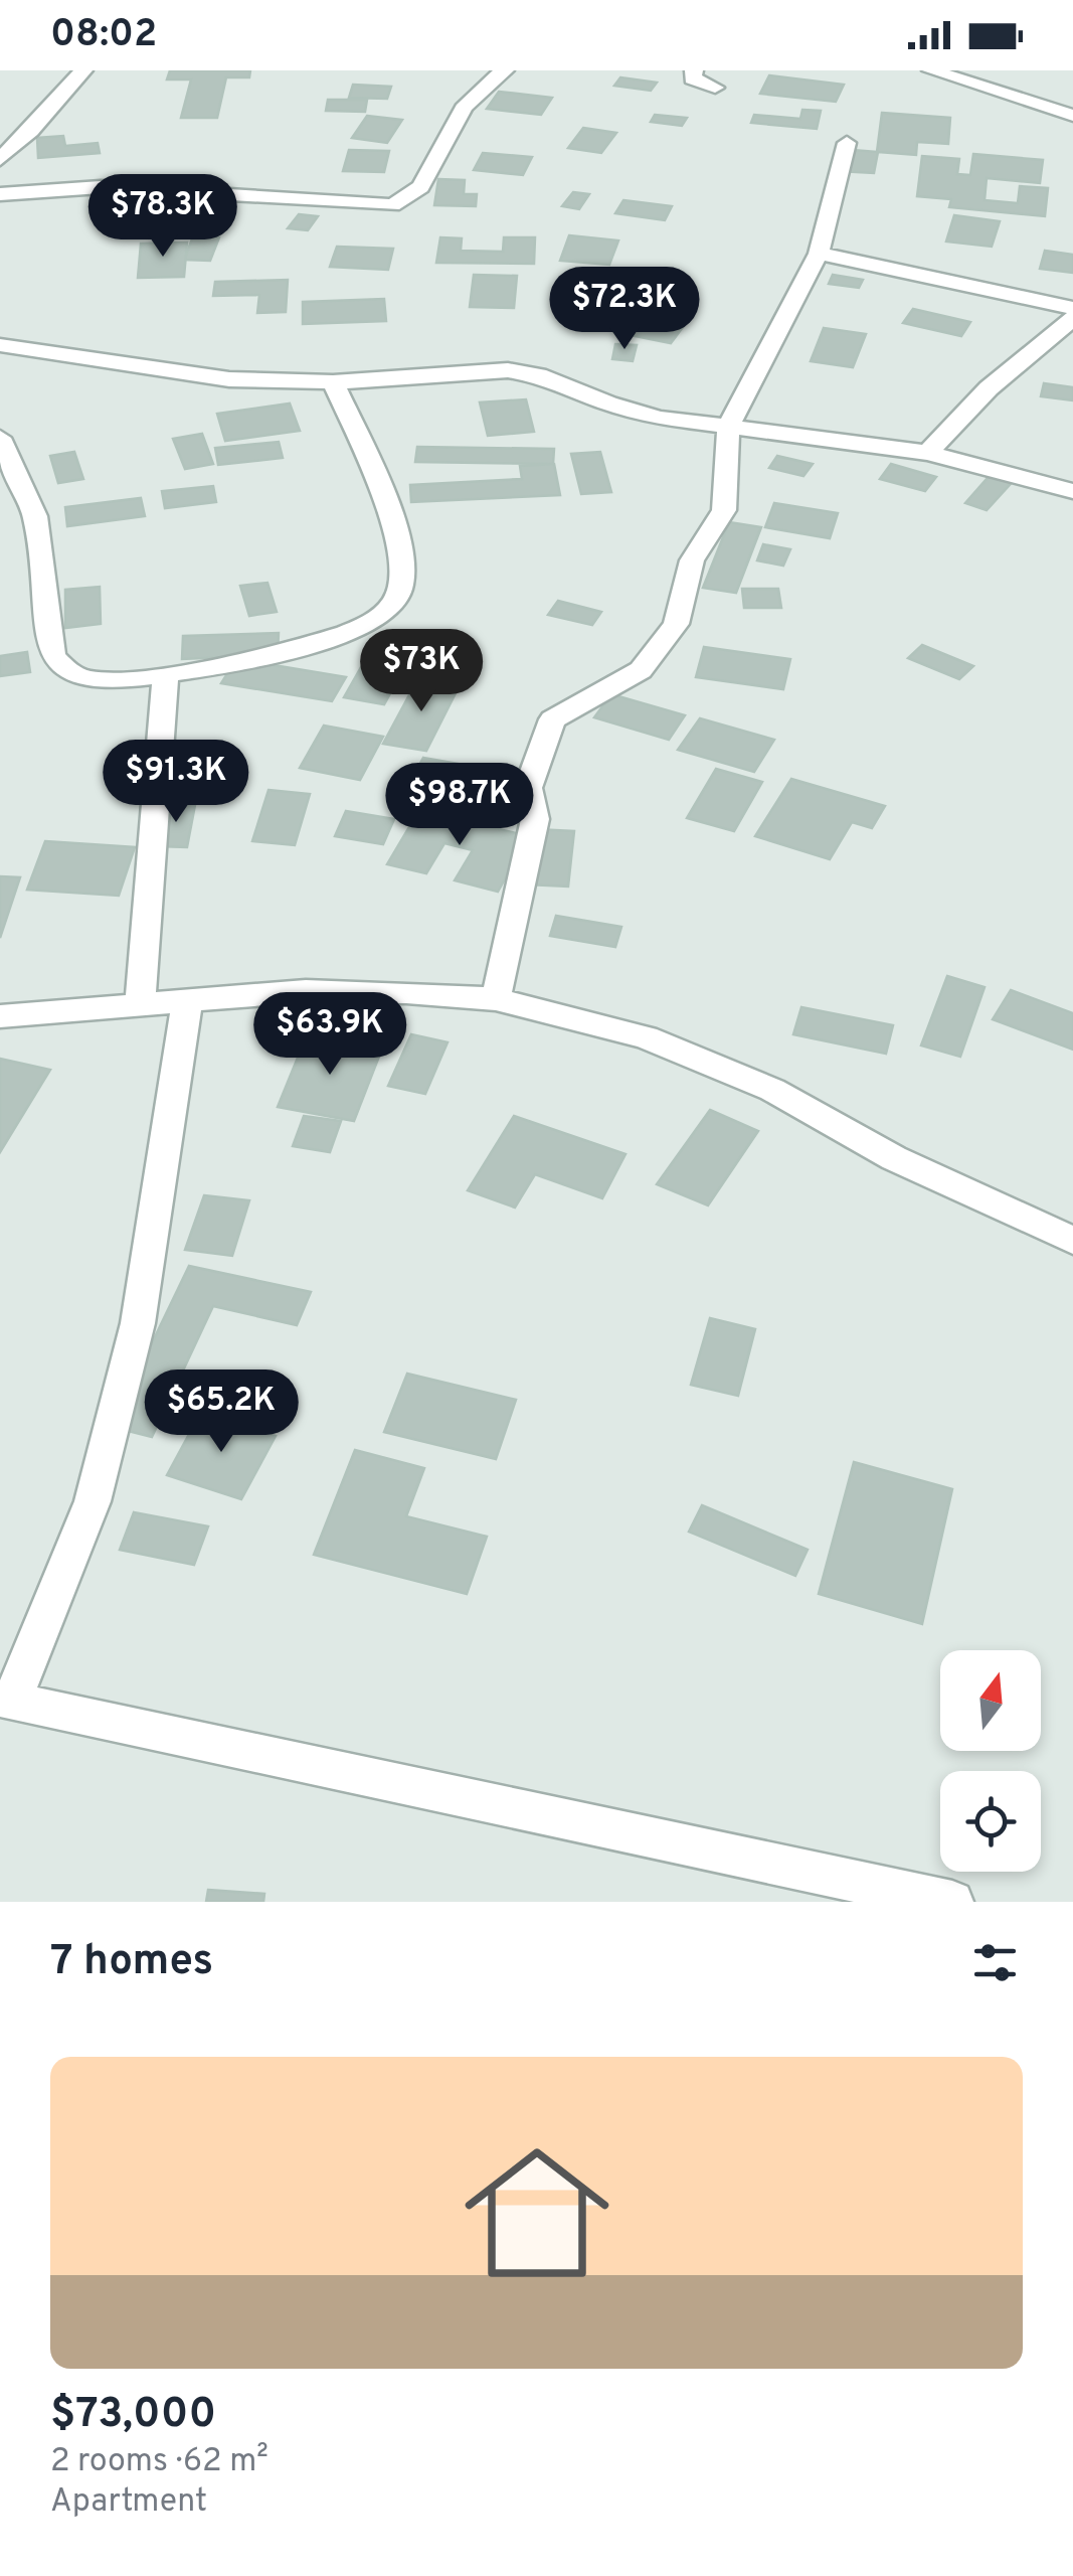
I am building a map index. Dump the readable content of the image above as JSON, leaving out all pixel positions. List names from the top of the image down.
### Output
{
  "north": "top",
  "page": {
    "status": "08:02",
    "price": [
      "$78.3K",
      "$72.3K",
      "$73K",
      "$91.3K",
      "$98.7K",
      "$63.9K",
      "$65.2K"
    ],
    "heading": "7 homes",
    "list": [
      {
        "name": "$73,000",
        "note": "2 rooms · 62 m² · Apartment"
      }
    ]
  }
}
